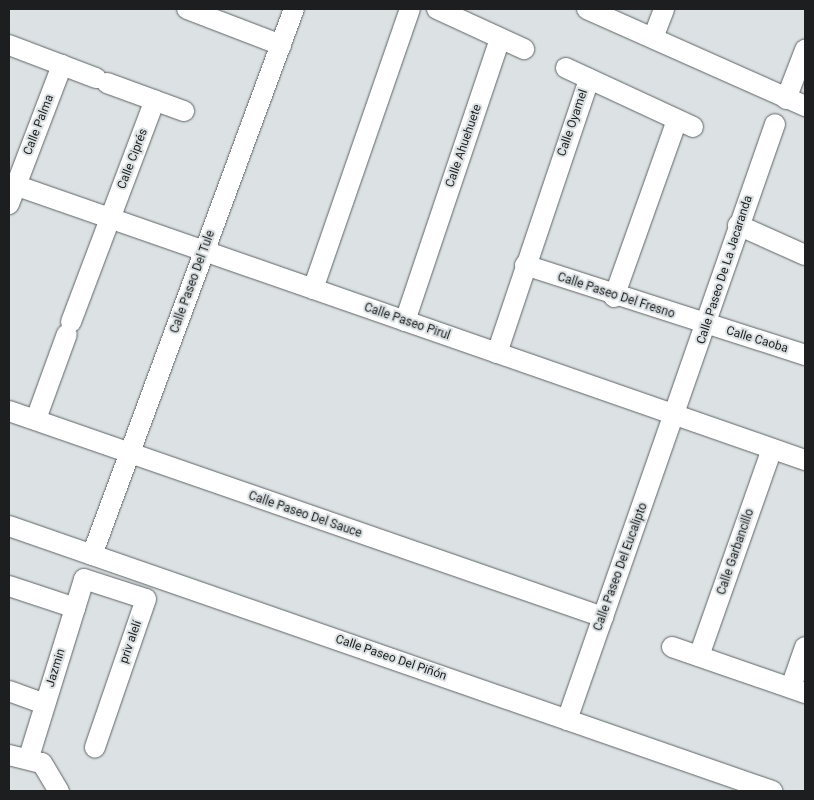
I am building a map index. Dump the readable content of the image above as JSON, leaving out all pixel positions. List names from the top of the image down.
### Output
{
  "streets": {
    "street": [
      "Calle Oyamel",
      "Calle Palma",
      "Calle Ahuehuete",
      "Calle Ciprés",
      "Calle Paseo De La Jacaranda",
      "Calle Paseo Del Tule",
      "Calle Paseo Del Fresno",
      "Calle Paseo Pirul",
      "Calle Caoba",
      "Calle Paseo Del Sauce",
      "Calle Garbancillo",
      "Calle Paseo Del Eucalipto",
      "priv alelí",
      "Calle Paseo Del Piñón",
      "Jazmin"
    ]
  },
  "crossings": [
    ["Calle Oyamel", "Calle Paseo Del Fresno"],
    ["Calle Oyamel", "Calle Paseo Pirul"],
    ["Calle Palma", "Calle Paseo Pirul"],
    ["Calle Ahuehuete", "Calle Paseo Pirul"],
    ["Calle Ciprés", "Calle Paseo Pirul"],
    ["Calle Ciprés", "Calle Paseo Del Sauce"],
    ["Calle Paseo De La Jacaranda", "Calle Paseo Del Fresno"],
    ["Calle Paseo De La Jacaranda", "Calle Paseo Pirul"],
    ["Calle Paseo De La Jacaranda", "Calle Caoba"],
    ["Calle Paseo De La Jacaranda", "Calle Paseo Del Eucalipto"],
    ["Calle Paseo Del Tule", "Calle Paseo Pirul"],
    ["Calle Paseo Del Tule", "Calle Paseo Del Sauce"],
    ["Calle Paseo Del Tule", "Calle Paseo Del Piñón"],
    ["Calle Paseo Del Fresno", "Calle Caoba"],
    ["Calle Paseo Pirul", "Calle Garbancillo"],
    ["Calle Paseo Pirul", "Calle Paseo Del Eucalipto"],
    ["Calle Paseo Del Sauce", "Calle Paseo Del Eucalipto"],
    ["Calle Paseo Del Eucalipto", "Calle Paseo Del Piñón"],
    ["priv alelí", "Jazmin"]
  ]
}
